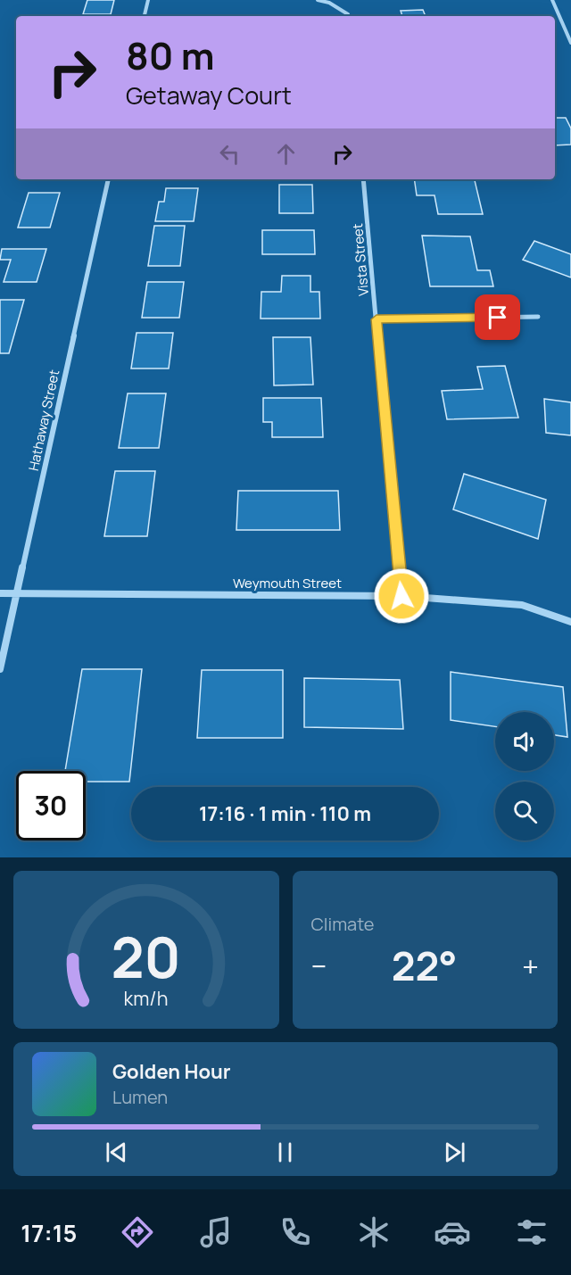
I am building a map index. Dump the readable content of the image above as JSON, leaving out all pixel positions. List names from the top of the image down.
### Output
{
  "streets": {
    "street": ["Vista Street", "Hathaway Street", "Weymouth Street"]
  },
  "crossings": [
    ["Vista Street", "Weymouth Street"],
    ["Hathaway Street", "Weymouth Street"]
  ],
  "page": {
    "turn": ["80 m", "Getaway Court"],
    "limit": "30",
    "trip": "17:16 · 1 min · 110 m",
    "tile": "Climate",
    "heat": ["−", "22°", "+"],
    "song": ["Golden Hour", "Lumen"],
    "tabs": "17:15",
    "gauge": ["20", "km/h"]
  }
}
